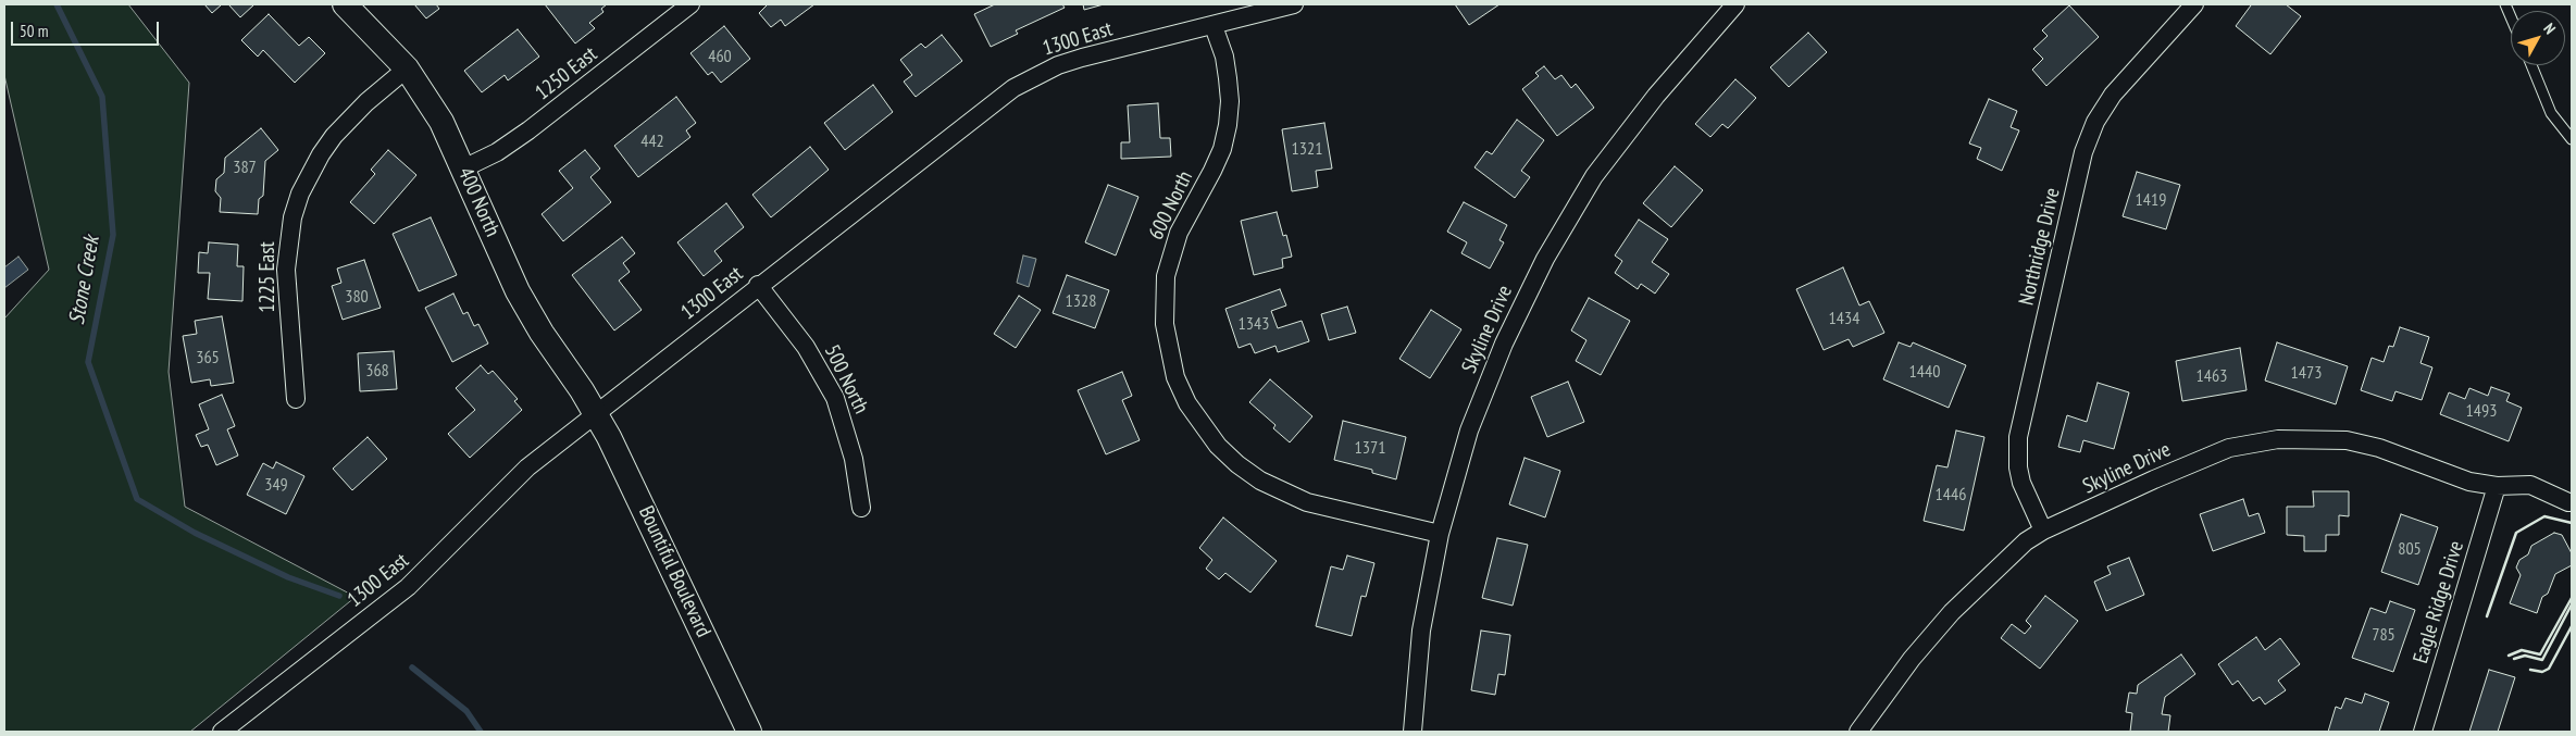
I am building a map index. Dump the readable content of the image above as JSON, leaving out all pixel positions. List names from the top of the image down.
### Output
{
  "streets": {
    "main road": ["400 North", "Bountiful Boulevard"],
    "street": [
      "1300 East",
      "1250 East",
      "600 North",
      "Northridge Drive",
      "1225 East",
      "Skyline Drive",
      "500 North",
      "Eagle Ridge Drive"
    ]
  },
  "crossings": [
    ["1300 East", "400 North"],
    ["1300 East", "600 North"],
    ["1300 East", "500 North"],
    ["1300 East", "Bountiful Boulevard"],
    ["1250 East", "400 North"],
    ["400 North", "1225 East"],
    ["400 North", "Bountiful Boulevard"],
    ["600 North", "Skyline Drive"],
    ["Northridge Drive", "Skyline Drive"],
    ["Skyline Drive", "Eagle Ridge Drive"]
  ],
  "water": ["Stone Creek"],
  "house_numbers": [
    "460",
    "442",
    "1321",
    "387",
    "1419",
    "380",
    "1328",
    "1434",
    "1343",
    "365",
    "368",
    "1440",
    "1473",
    "1463",
    "1493",
    "1371",
    "349",
    "1446",
    "805",
    "785"
  ],
  "scale_bar": "50 m",
  "north": "top right"
}
